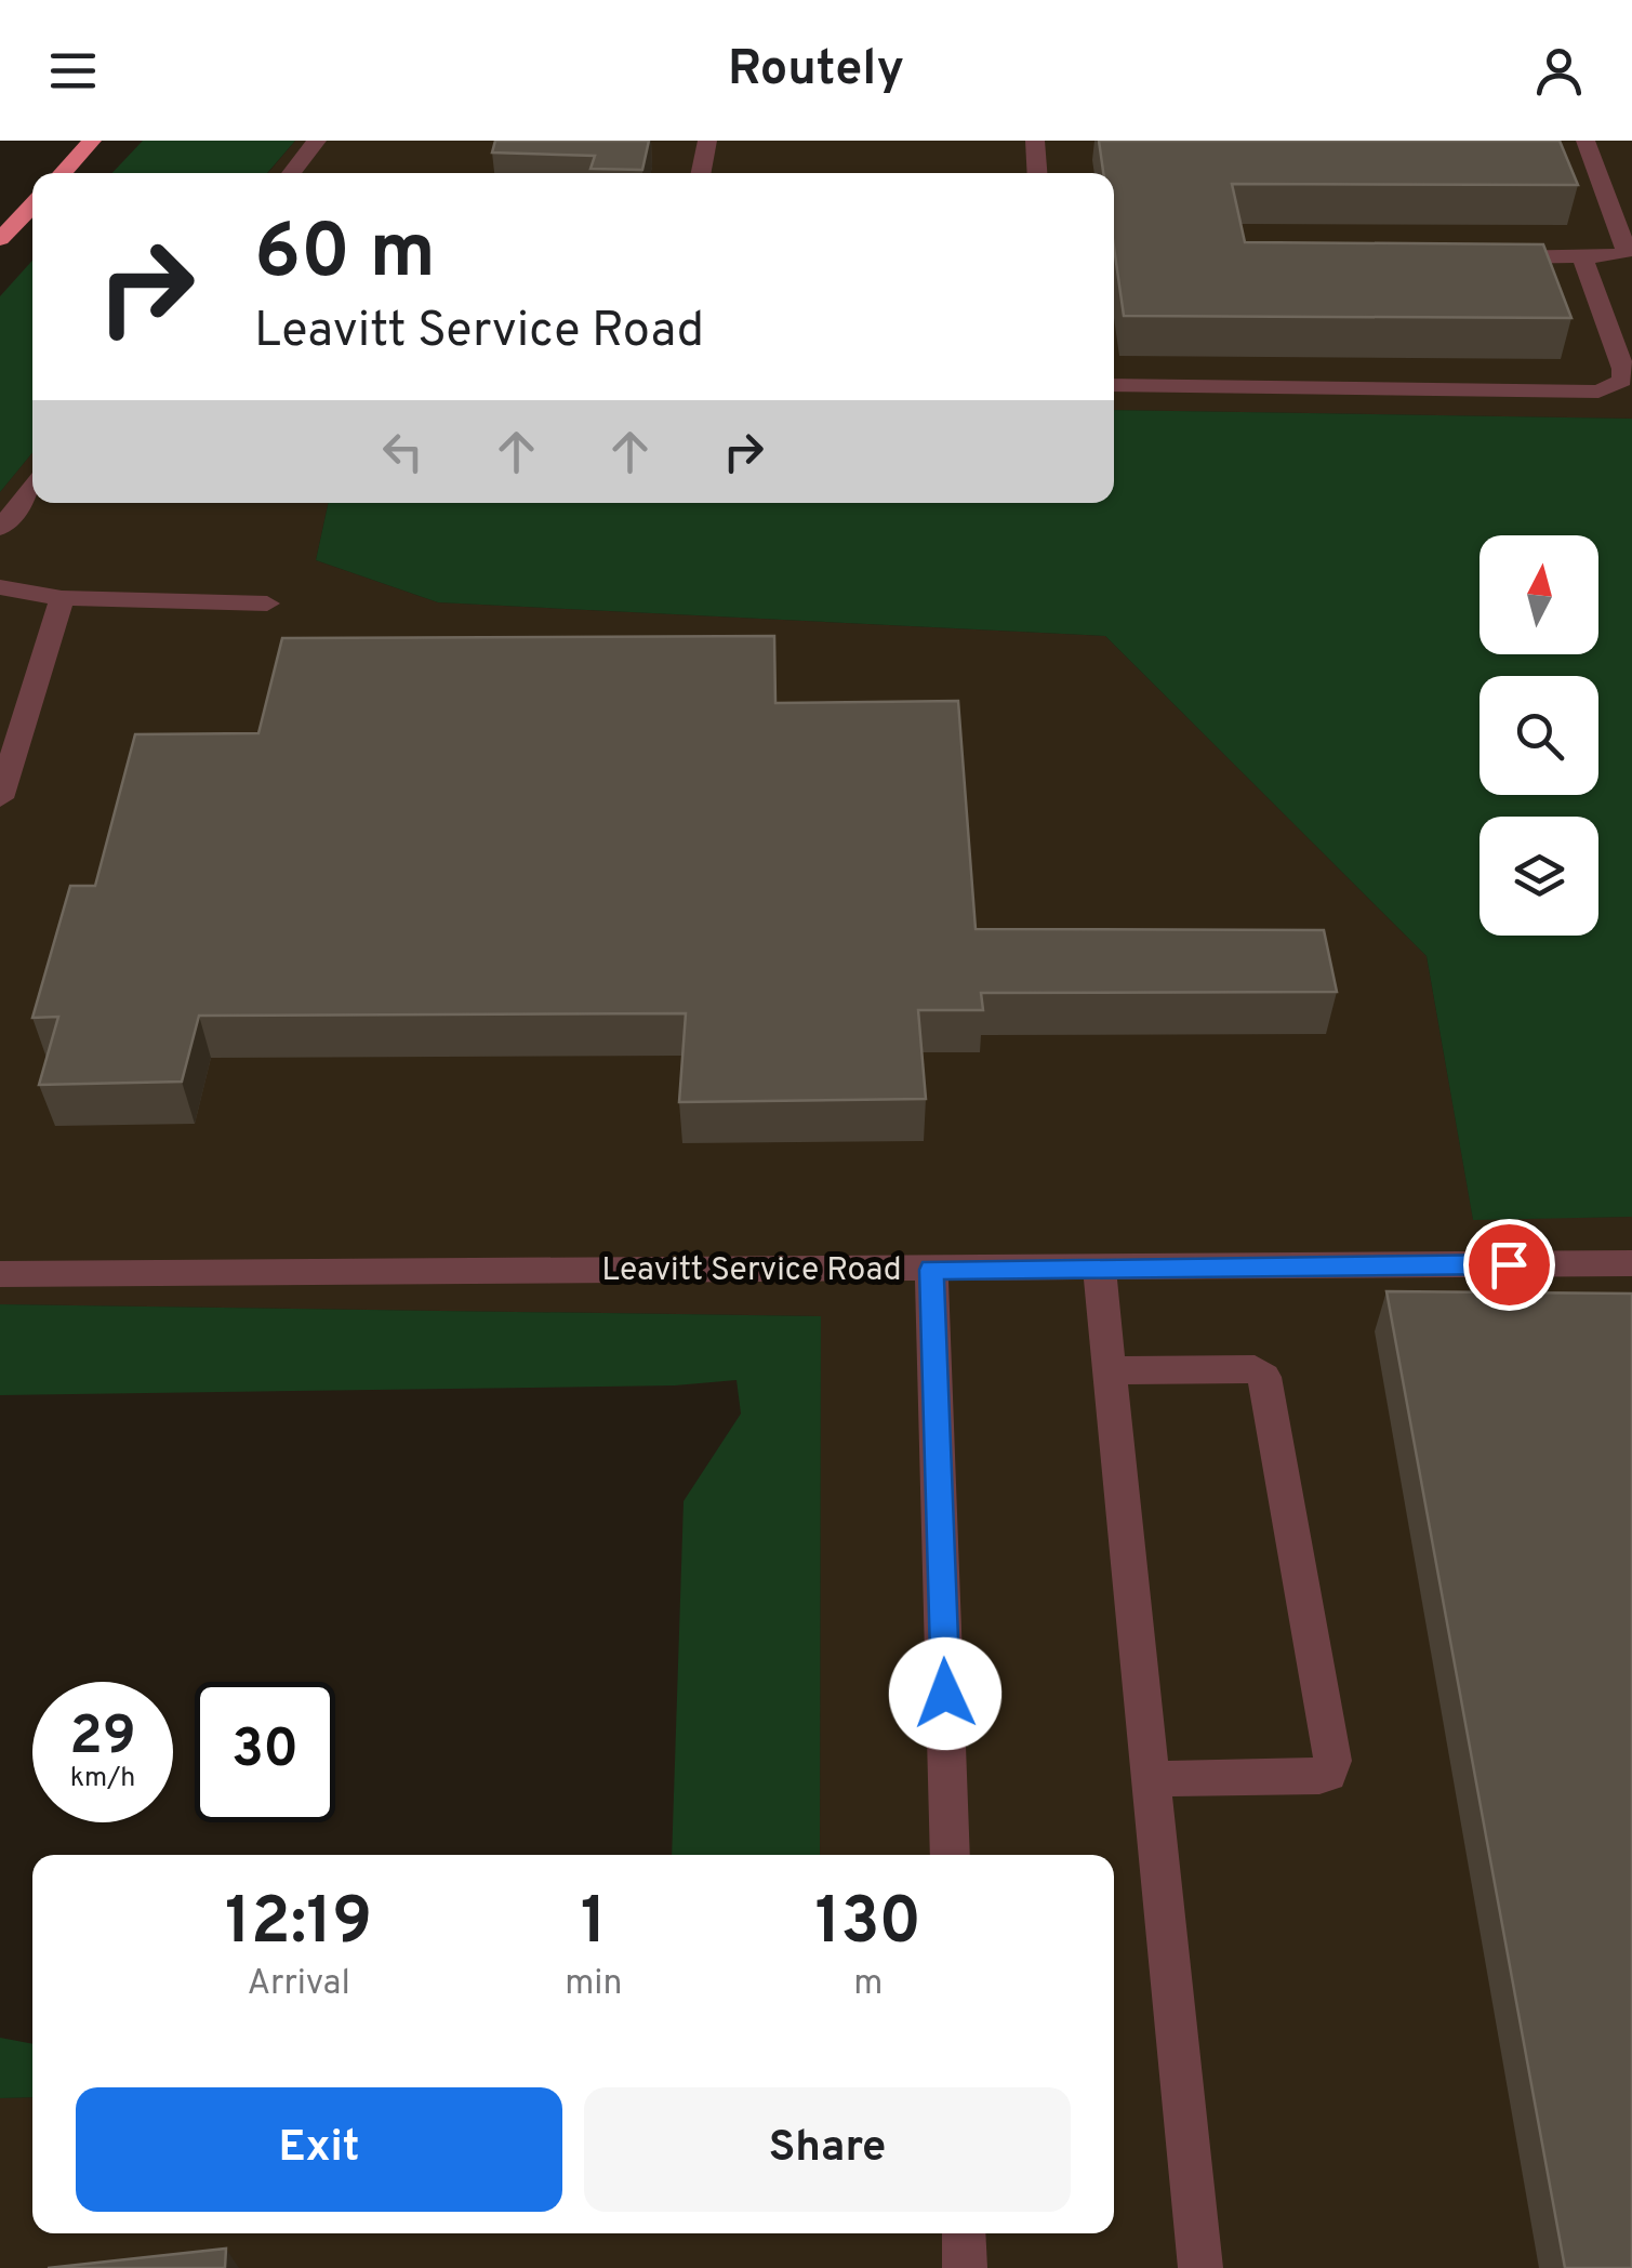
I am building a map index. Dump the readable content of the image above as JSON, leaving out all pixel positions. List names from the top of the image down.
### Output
{
  "streets": {
    "street": ["Leavitt Service Road"]
  },
  "north": "top",
  "page": {
    "header": "Routely",
    "turn": ["60 m", "Leavitt Service Road"],
    "speed": "29 km/h",
    "limit": "30",
    "eta": [
      "12:19",
      "Arrival",
      "1",
      "min",
      "130",
      "m"
    ],
    "buttons": ["Exit", "Share"]
  }
}
